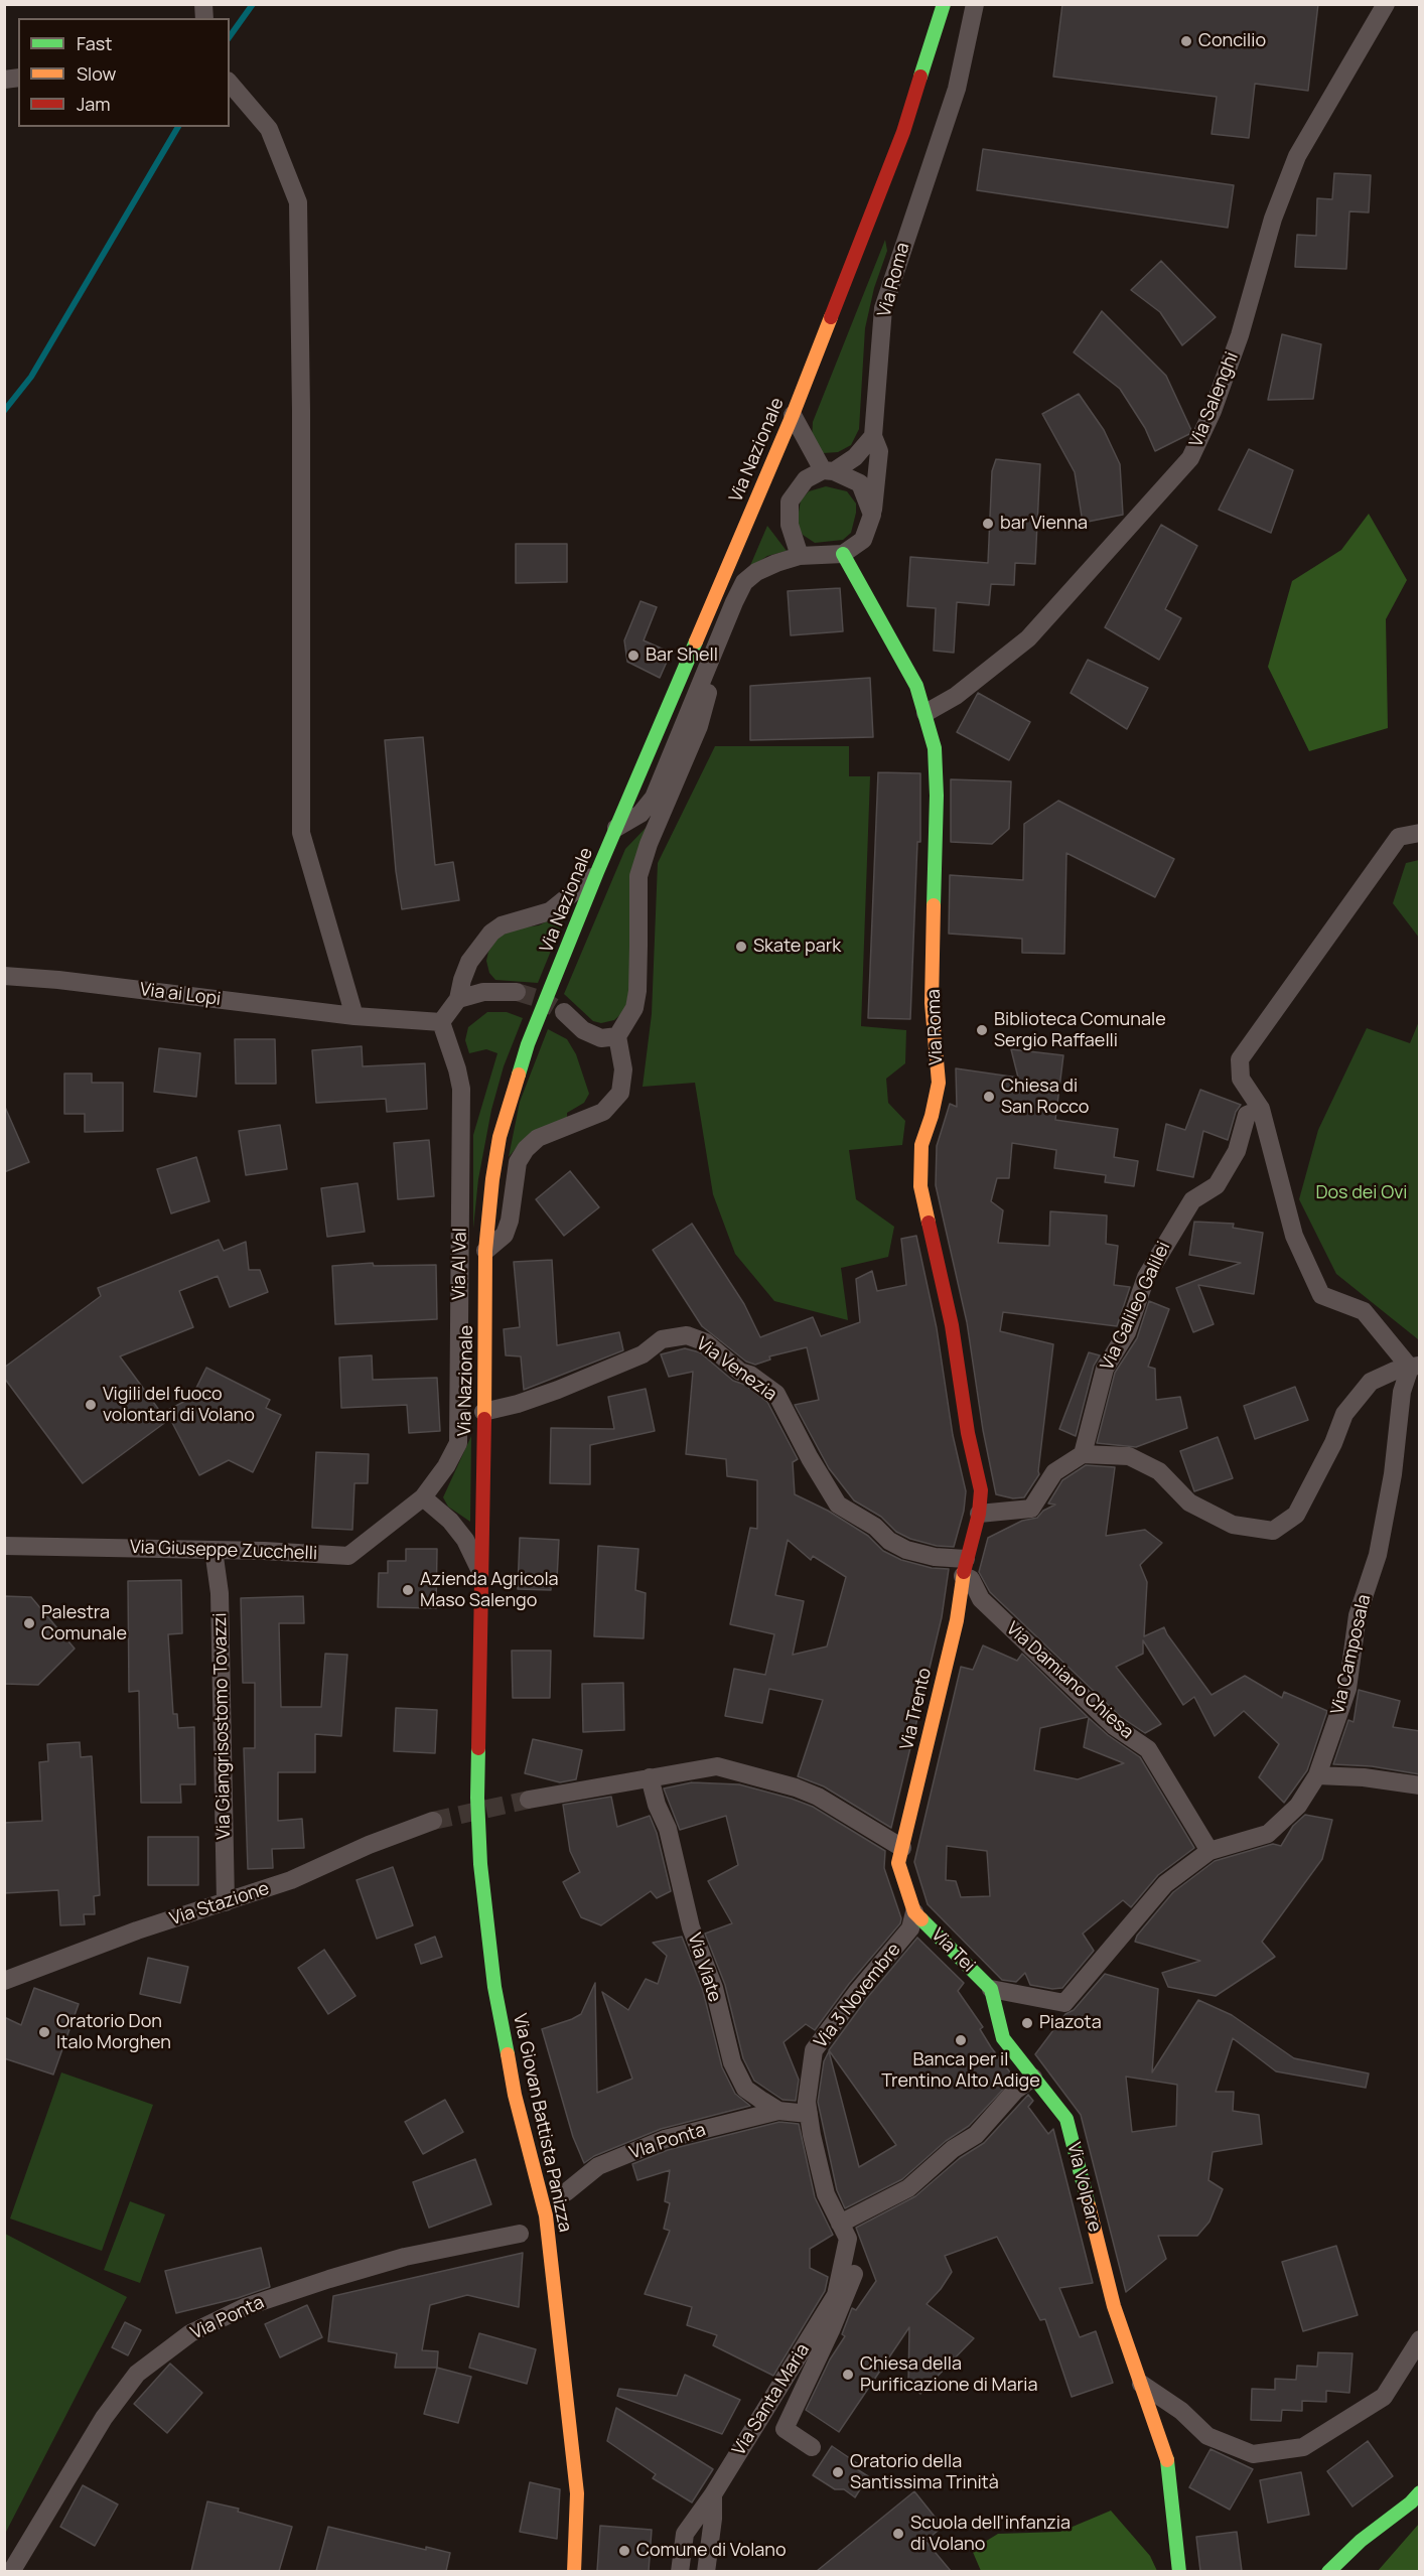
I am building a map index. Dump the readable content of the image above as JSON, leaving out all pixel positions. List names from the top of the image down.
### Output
{
  "streets": {
    "main road": [
      "Via Roma",
      "Via Nazionale",
      "Via Trento",
      "Via Tei",
      "Via Giovan Battista Panizza",
      "Via Volpare"
    ],
    "street": [
      "Via Salenghi",
      "Via ai Lopi",
      "Via Al Val",
      "Via Galileo Galilei",
      "Via Venezia",
      "Via Giuseppe Zucchelli",
      "Via Camposala",
      "Via Damiano Chiesa",
      "Via Giangrisostomo Tovazzi",
      "Via Stazione",
      "Via Viate",
      "Via 3 Novembre",
      "VIa Ponta",
      "Via Ponta",
      "Via Santa Maria"
    ]
  },
  "crossings": [
    ["Via Roma", "Via Salenghi"],
    ["Via Roma", "Via Trento"],
    ["Via Nazionale", "Via Venezia"],
    ["Via Nazionale", "Via Giovan Battista Panizza"],
    ["Via ai Lopi", "Via Al Val"],
    ["Via Al Val", "Via Giuseppe Zucchelli"],
    ["Via Venezia", "Via Damiano Chiesa"],
    ["Via Venezia", "Via Trento"],
    ["Via Giuseppe Zucchelli", "Via Giangrisostomo Tovazzi"],
    ["Via Camposala", "Via Damiano Chiesa"],
    ["Via Camposala", "Via Tei"],
    ["Via Damiano Chiesa", "Via Trento"],
    ["Via Trento", "Via Tei"],
    ["Via Trento", "Via 3 Novembre"],
    ["Via Giangrisostomo Tovazzi", "Via Stazione"],
    ["Via Tei", "Via 3 Novembre"],
    ["Via Viate", "Via 3 Novembre"],
    ["Via Viate", "VIa Ponta"],
    ["Via 3 Novembre", "Via Santa Maria"]
  ],
  "parks": ["Dos dei Ovi"],
  "places": [
    "Concilio",
    "bar Vienna",
    "Bar Shell",
    "Skate park",
    "Biblioteca Comunale Sergio Raffaelli",
    "Chiesa di San Rocco",
    "Vigili del fuoco volontari di Volano",
    "Azienda Agricola Maso Salengo",
    "Palestra Comunale",
    "Piazota",
    "Oratorio Don Italo Morghen",
    "Banca per il Trentino Alto Adige",
    "Chiesa della Purificazione di Maria",
    "Oratorio della Santissima Trinità",
    "Scuola dell'infanzia di Volano",
    "Comune di Volano"
  ],
  "legend": ["Fast", "Slow", "Jam"]
}
